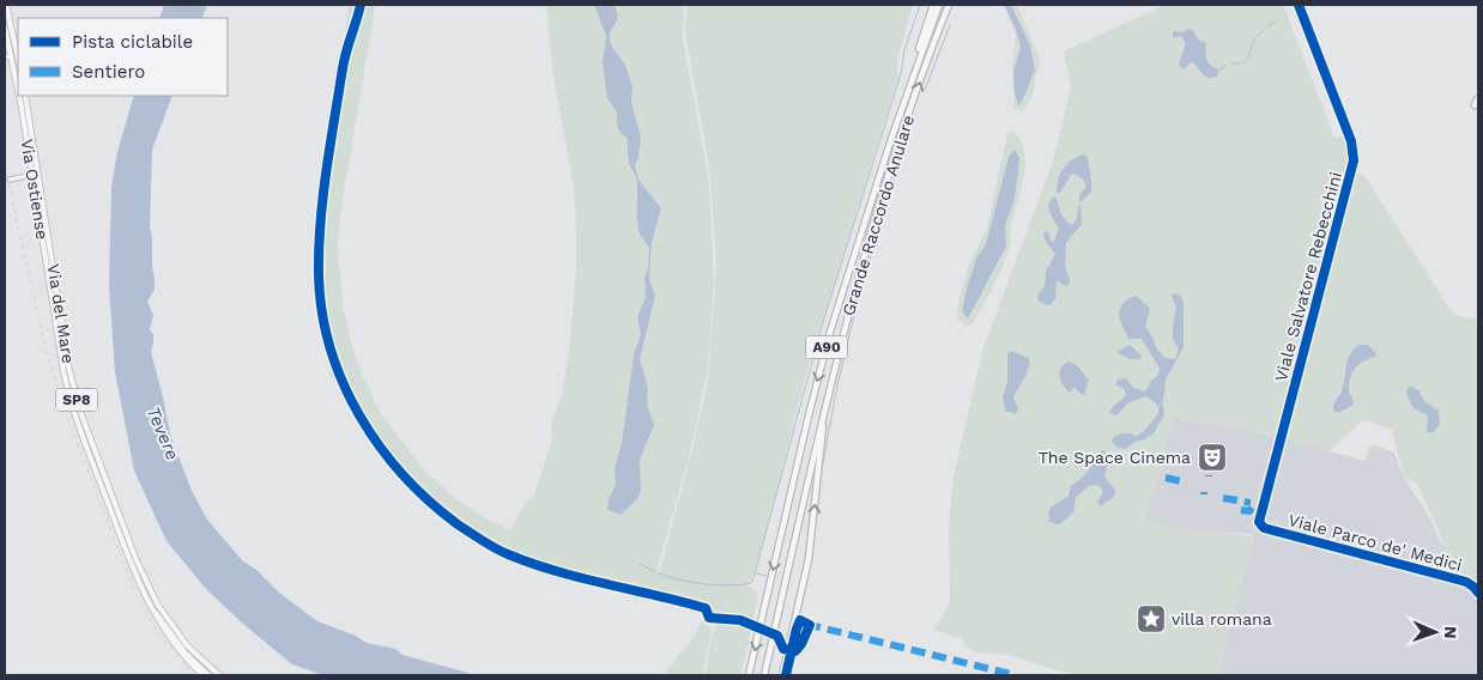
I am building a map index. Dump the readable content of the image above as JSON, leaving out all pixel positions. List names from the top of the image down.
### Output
{
  "streets": {
    "highway": ["Grande Raccordo Anulare", "A90"],
    "main road": ["Via Ostiense", "Via del Mare", "SP8"],
    "street": ["Viale Salvatore Rebecchini", "Viale Parco de' Medici"]
  },
  "crossings": [
    ["Viale Salvatore Rebecchini", "Viale Parco de' Medici"]
  ],
  "water": ["Tevere"],
  "places": {
    "theatre": ["The Space Cinema"],
    "place": ["villa romana"]
  },
  "legend": ["Pista ciclabile", "Sentiero"],
  "north": "right"
}
